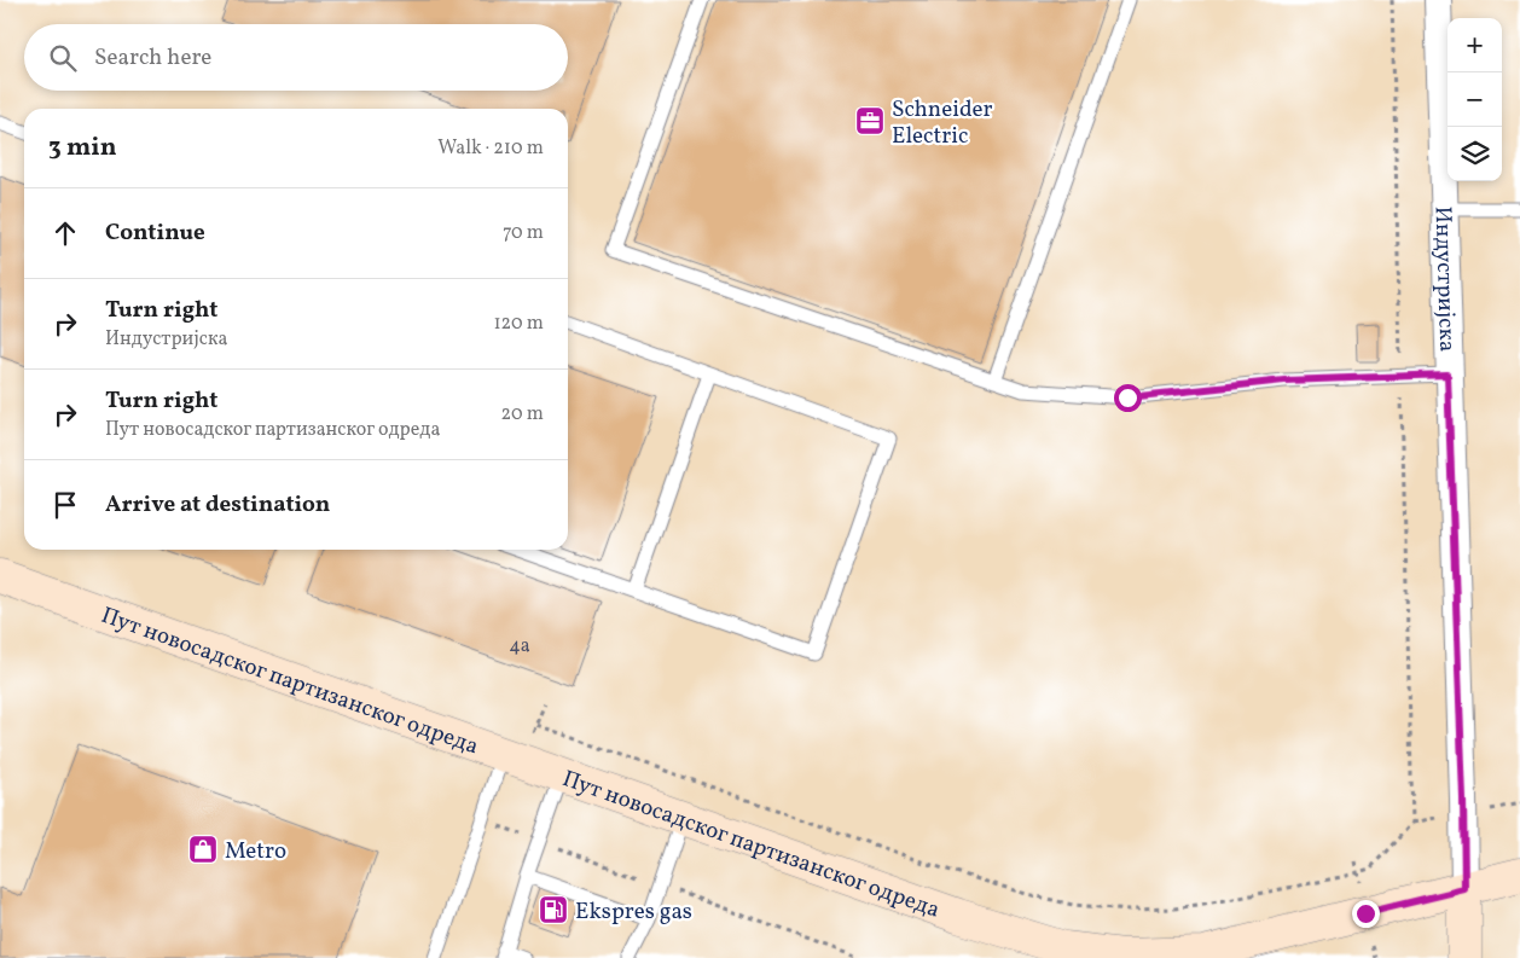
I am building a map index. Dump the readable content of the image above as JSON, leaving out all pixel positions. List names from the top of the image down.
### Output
{
  "streets": {
    "street": ["Индустријска", "Пут новосадског партизанског одреда"]
  },
  "crossings": [
    ["Индустријска", "Пут новосадског партизанског одреда"]
  ],
  "places": {
    "office": ["Schneider Electric"],
    "shop": ["Metro"],
    "fuel station": ["Ekspres gas"]
  },
  "house_numbers": ["4a"],
  "page": {
    "map_buttons": ["+", "−"],
    "search": "Search here",
    "heading": ["3 min", "Walk · 210 m"],
    "list": [
      ["Continue", "70 m"],
      ["Turn right", "Индустријска", "120 m"],
      ["Turn right", "Пут новосадског партизанског одреда", "20 m"],
      "Arrive at destination"
    ]
  }
}
